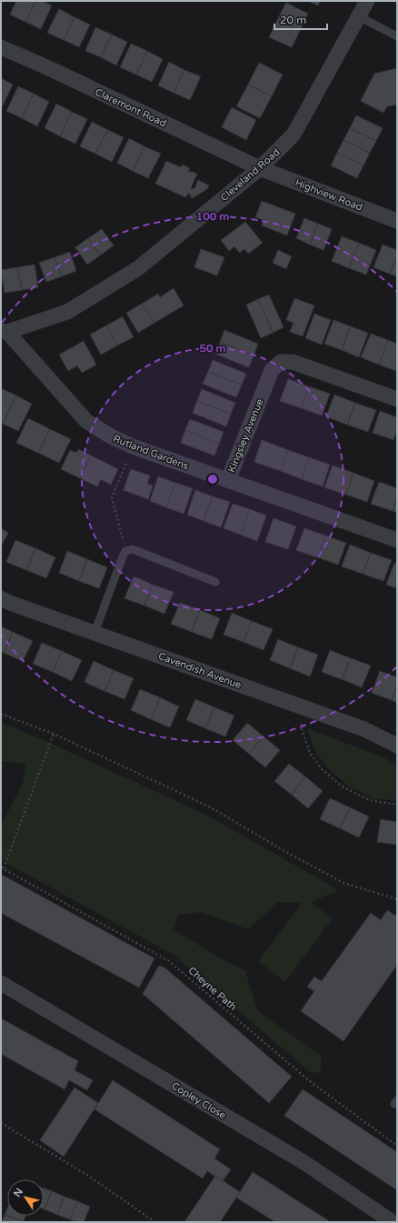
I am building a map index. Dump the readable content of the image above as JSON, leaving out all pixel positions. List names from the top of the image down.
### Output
{
  "streets": {
    "street": [
      "Claremont Road",
      "Cleveland Road",
      "Highview Road",
      "Kingsley Avenue",
      "Rutland Gardens",
      "Cavendish Avenue",
      "Copley Close"
    ],
    "path": ["Cheyne Path"]
  },
  "crossings": [
    ["Claremont Road", "Cleveland Road"],
    ["Claremont Road", "Highview Road"],
    ["Cleveland Road", "Highview Road"],
    ["Cleveland Road", "Rutland Gardens"],
    ["Kingsley Avenue", "Rutland Gardens"]
  ],
  "scale_bar": "20 m",
  "north": "top left",
  "rings": ["100 m", "50 m"]
}
